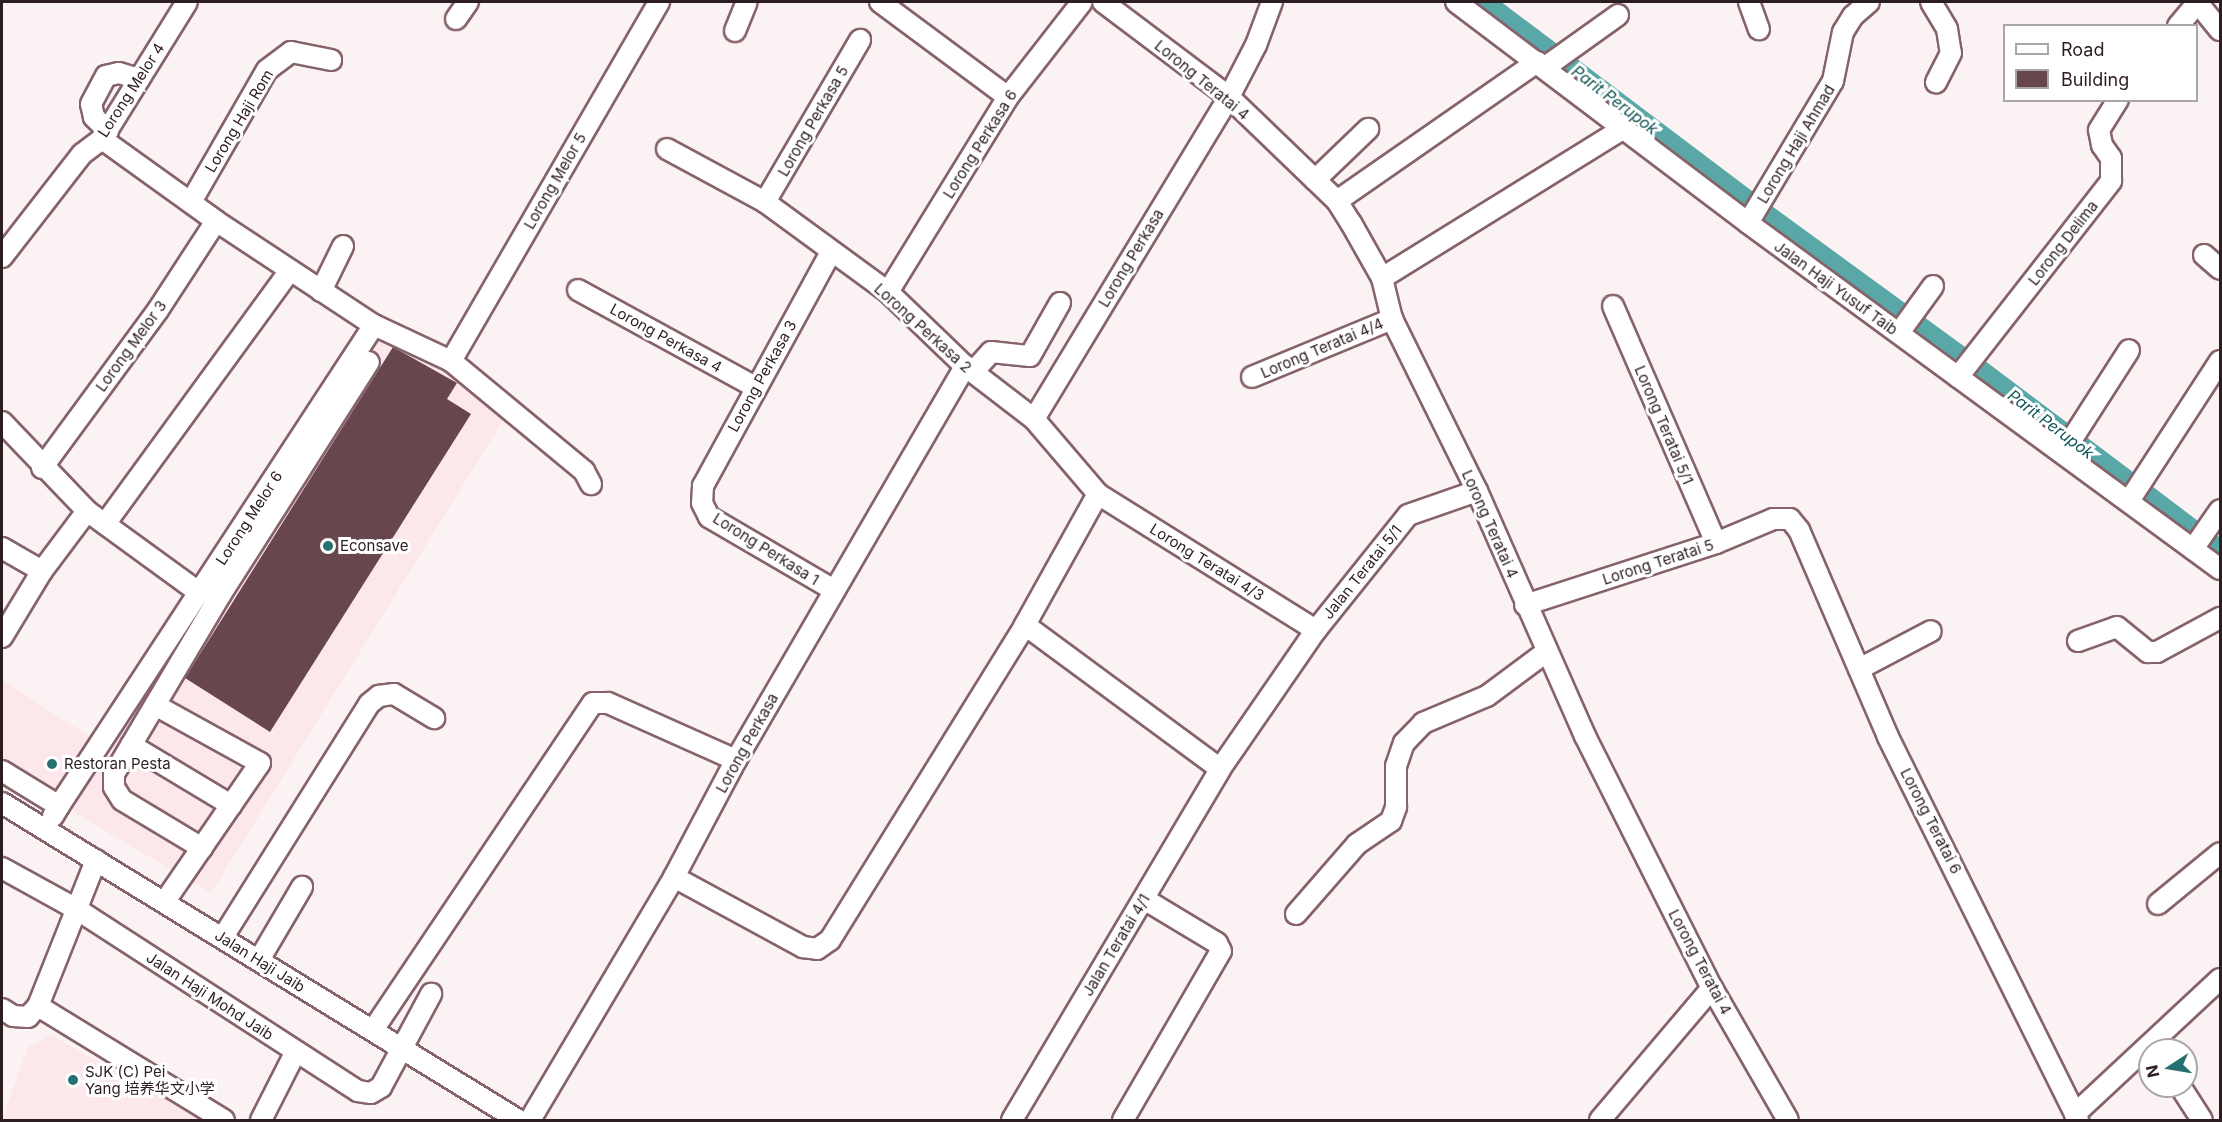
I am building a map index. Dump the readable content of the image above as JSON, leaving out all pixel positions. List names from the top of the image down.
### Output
{
  "streets": {
    "street": [
      "Lorong Teratai 4",
      "Lorong Melor 4",
      "Lorong Haji Rom",
      "Lorong Perkasa 5",
      "Lorong Perkasa 6",
      "Lorong Haji Ahmad",
      "Lorong Melor 5",
      "Lorong Delima",
      "Lorong Perkasa",
      "Jalan Haji Yusuf Taib",
      "Lorong Perkasa 2",
      "Lorong Perkasa 4",
      "Lorong Melor 3",
      "Lorong Teratai 4/4",
      "Lorong Perkasa 3",
      "Lorong Teratai 5/1",
      "Lorong Melor 6",
      "Lorong Perkasa 1",
      "Lorong Teratai 4/3",
      "Lorong Teratai 5",
      "Jalan Teratai 5/1",
      "Lorong Teratai 6",
      "Jalan Teratai 4/1",
      "Jalan Haji Jaib",
      "Jalan Haji Mohd Jaib"
    ]
  },
  "crossings": [
    ["Lorong Teratai 4", "Lorong Perkasa"],
    ["Lorong Teratai 4", "Lorong Teratai 4/4"],
    ["Lorong Teratai 4", "Lorong Teratai 5"],
    ["Lorong Teratai 4", "Jalan Teratai 5/1"],
    ["Lorong Perkasa 5", "Lorong Perkasa 2"],
    ["Lorong Perkasa 6", "Lorong Perkasa 2"],
    ["Lorong Haji Ahmad", "Jalan Haji Yusuf Taib"],
    ["Lorong Delima", "Jalan Haji Yusuf Taib"],
    ["Lorong Perkasa", "Lorong Perkasa 2"],
    ["Lorong Perkasa", "Lorong Perkasa 1"],
    ["Lorong Perkasa 2", "Lorong Perkasa 3"],
    ["Lorong Perkasa 2", "Lorong Teratai 4/3"],
    ["Lorong Perkasa 4", "Lorong Perkasa 3"],
    ["Lorong Perkasa 3", "Lorong Perkasa 1"],
    ["Lorong Teratai 5/1", "Lorong Teratai 5"],
    ["Lorong Teratai 4/3", "Jalan Teratai 5/1"],
    ["Lorong Teratai 5", "Lorong Teratai 6"],
    ["Jalan Teratai 5/1", "Jalan Teratai 4/1"],
    ["Jalan Haji Jaib", "Jalan Haji Mohd Jaib"]
  ],
  "water": ["Parit Perupok"],
  "places": ["Econsave", "Restoran Pesta", "SJK (C) Pei Yang 培养华文小学"],
  "legend": ["Road", "Building"],
  "north": "left"
}
